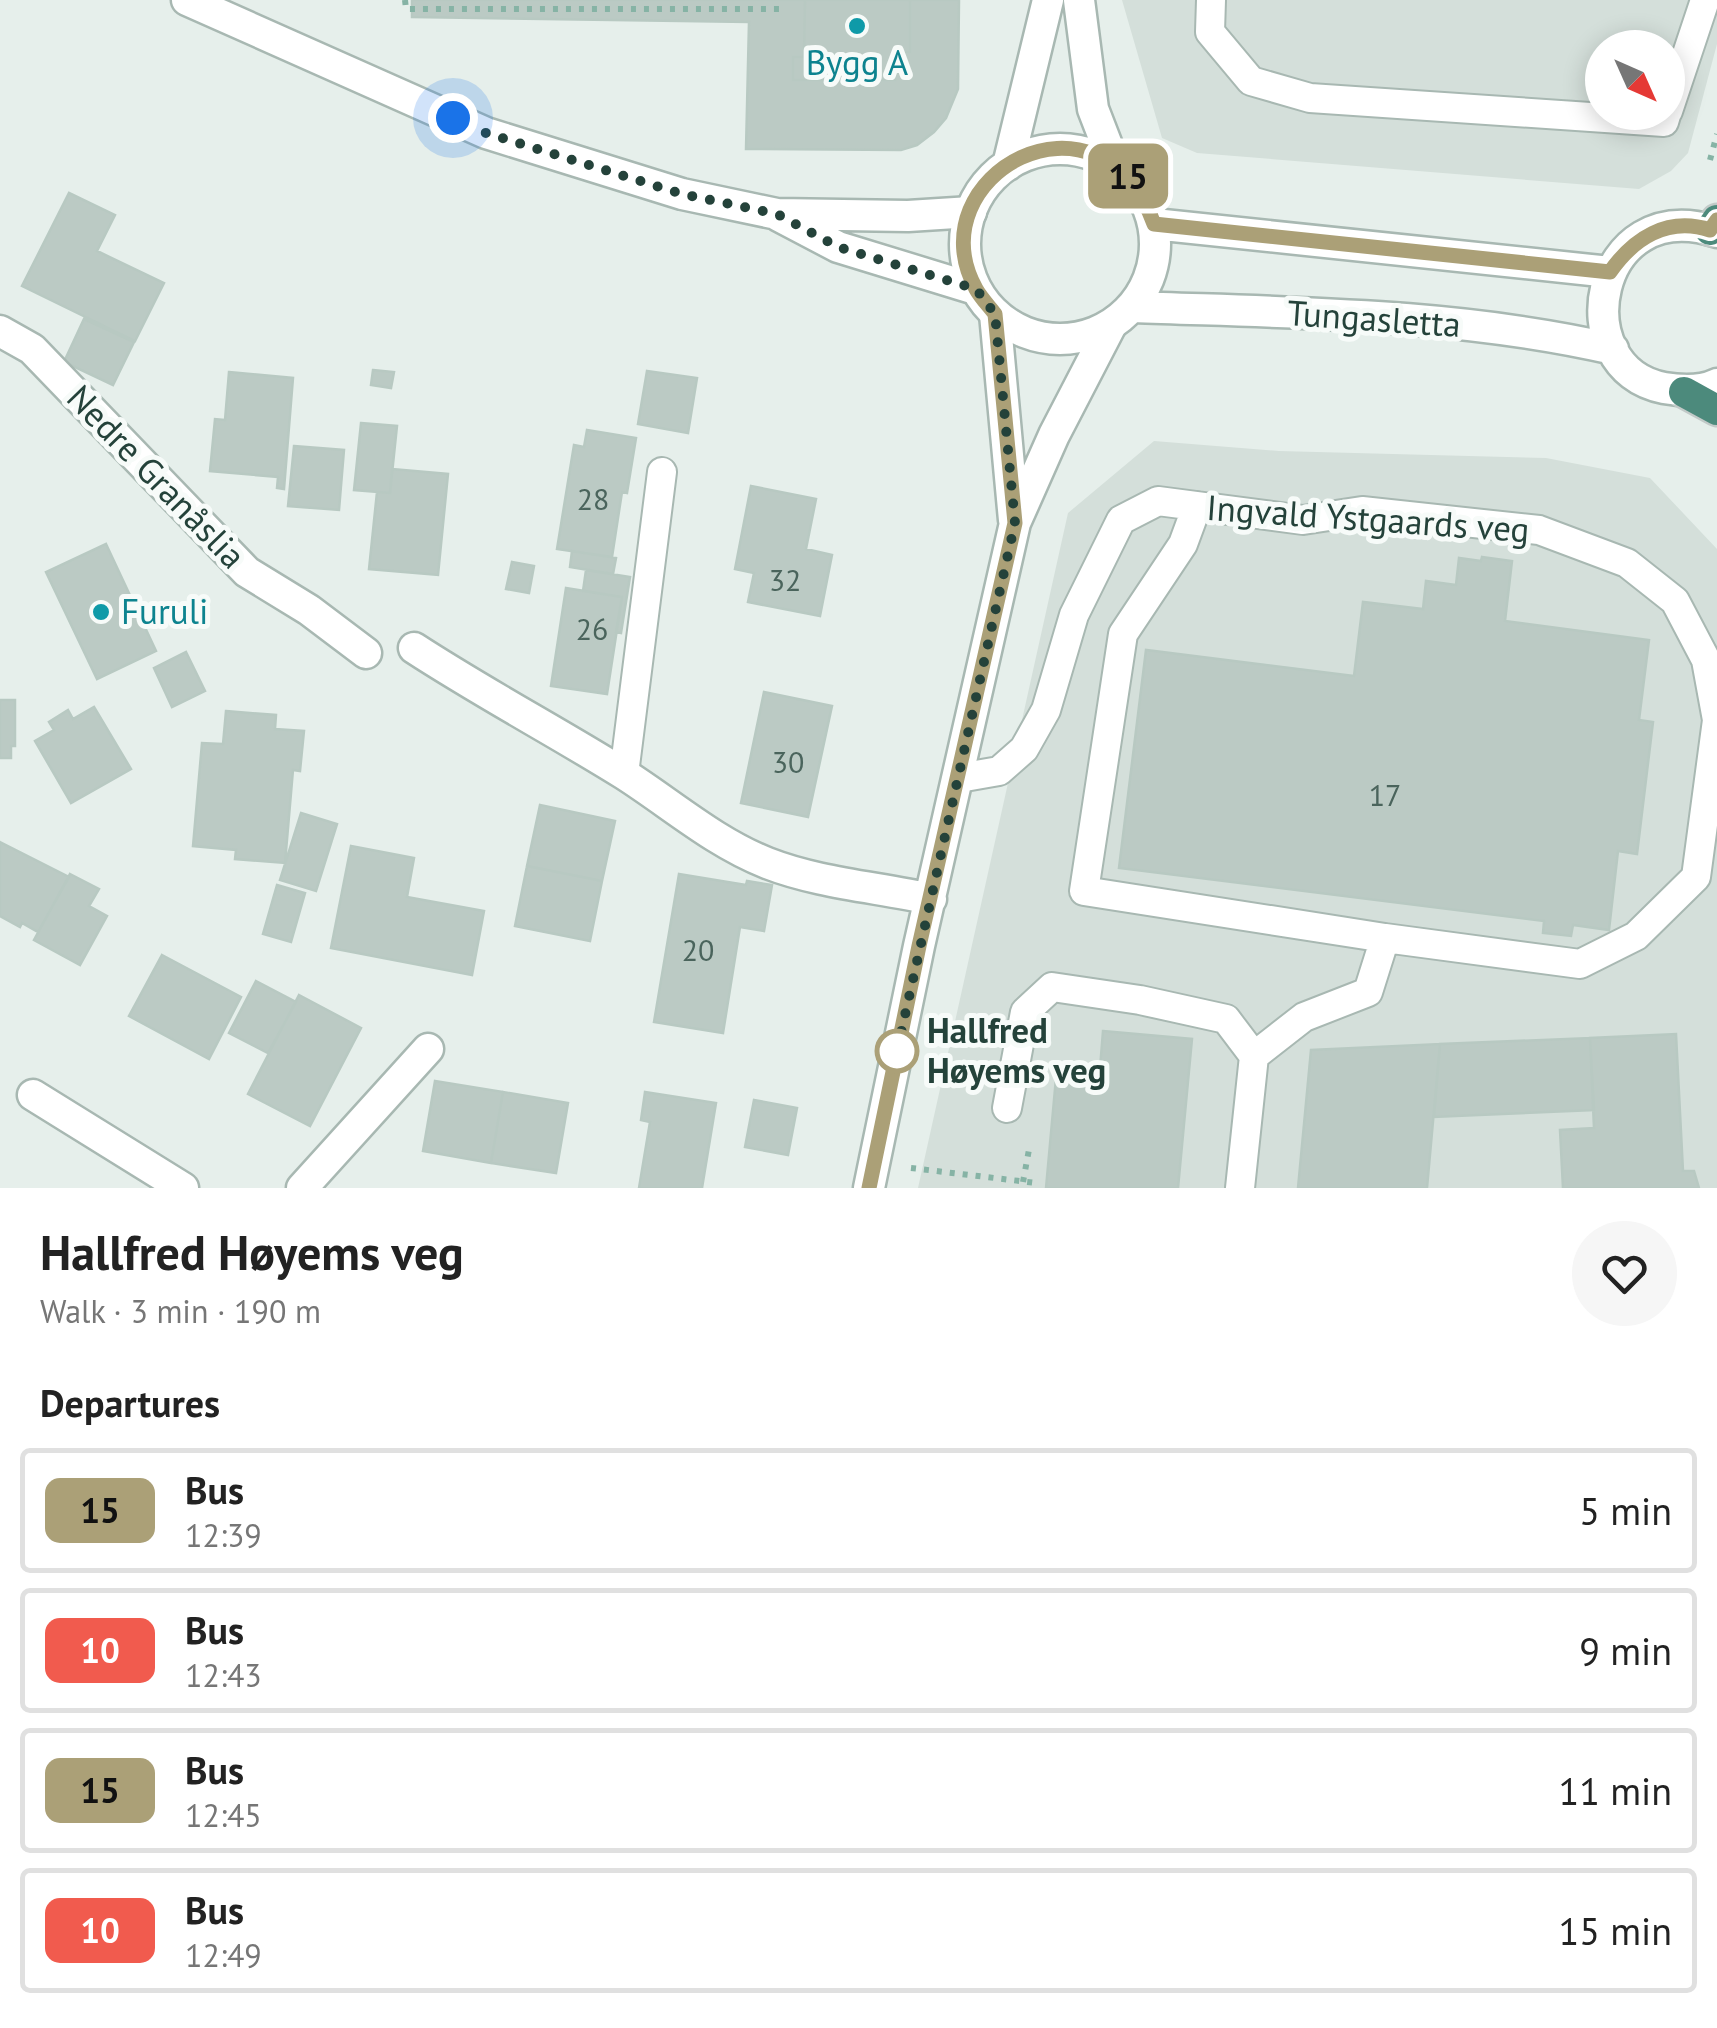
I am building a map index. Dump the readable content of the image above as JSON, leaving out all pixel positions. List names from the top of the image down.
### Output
{
  "streets": {
    "street": ["Tungasletta", "Nedre Granåslia"],
    "lane": ["Ingvald Ystgaards veg"]
  },
  "places": ["Bygg A", "Furuli", "Hallfred Høyems veg"],
  "lines": ["bus line 15"],
  "house_numbers": [
    "28",
    "32",
    "26",
    "30",
    "17",
    "20"
  ],
  "north": "bottom right",
  "page": {
    "on_map": "15",
    "heading": [
      ["Hallfred Høyems veg", "Walk · 3 min · 190 m"],
      "Departures"
    ],
    "list": [
      {
        "mark": "15",
        "name": "Bus",
        "note": "12:39",
        "value": "5 min"
      },
      {
        "mark": "10",
        "name": "Bus",
        "note": "12:43",
        "value": "9 min"
      },
      {
        "mark": "15",
        "name": "Bus",
        "note": "12:45",
        "value": "11 min"
      },
      {
        "mark": "10",
        "name": "Bus",
        "note": "12:49",
        "value": "15 min"
      }
    ]
  }
}
